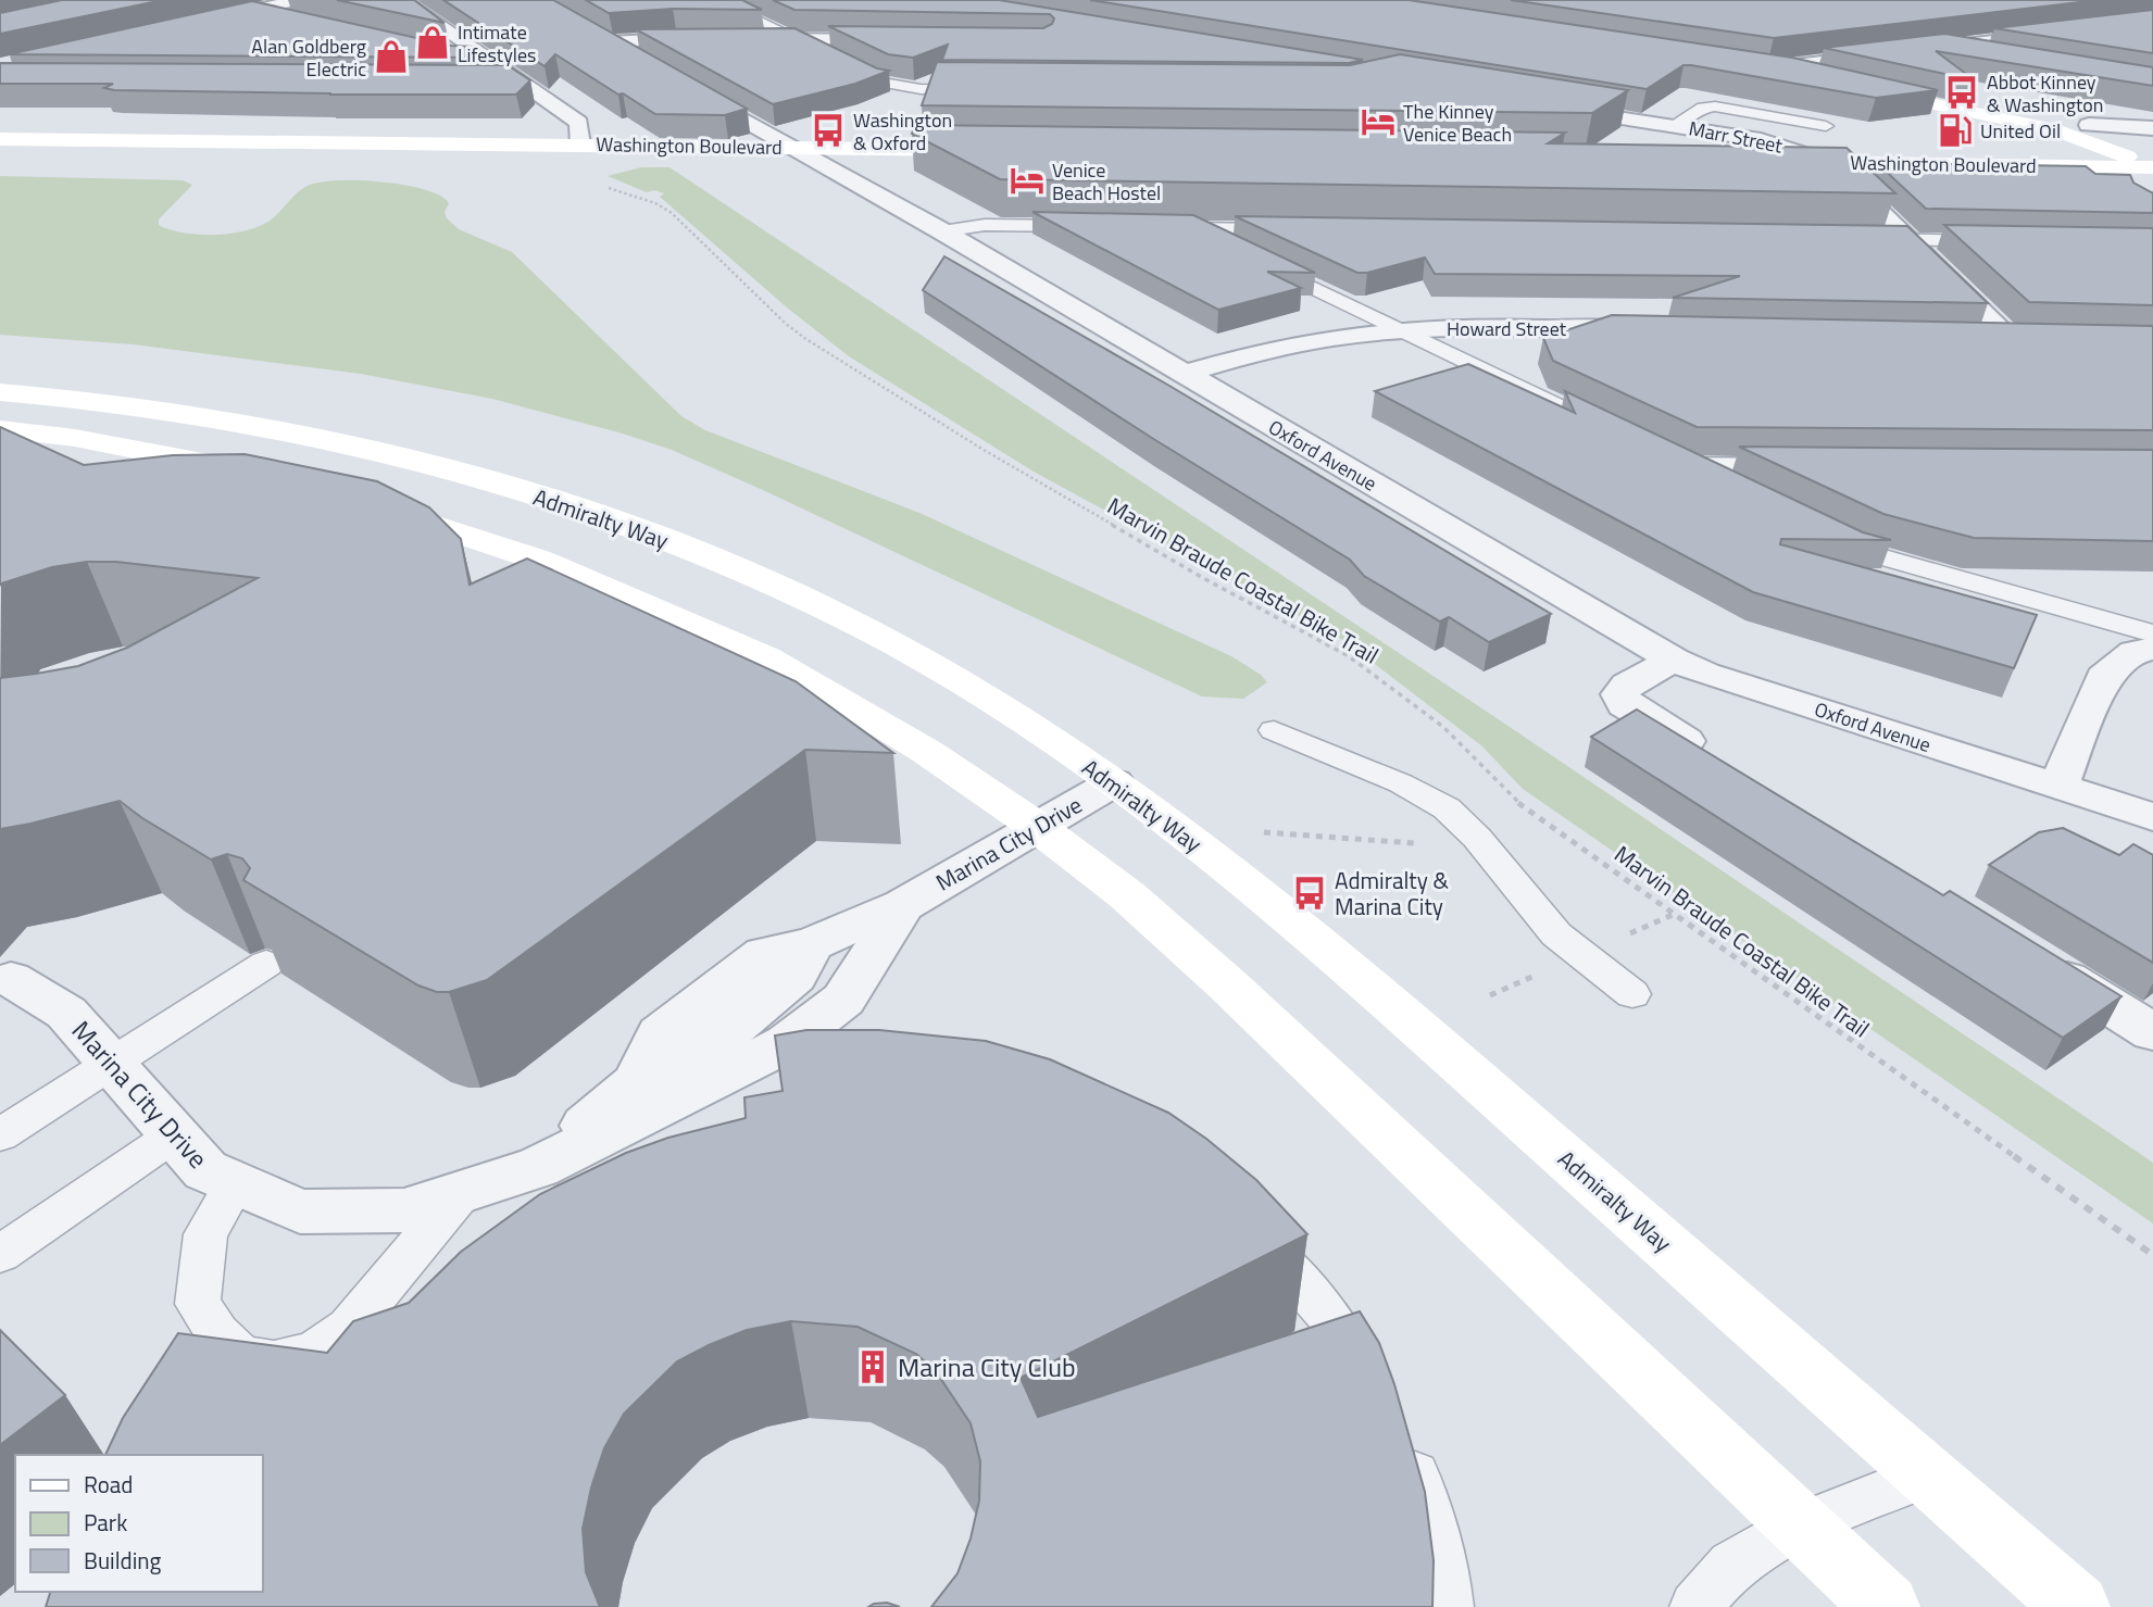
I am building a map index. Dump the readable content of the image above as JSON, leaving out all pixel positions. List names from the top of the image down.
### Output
{
  "streets": {
    "street": [
      "Marr Street",
      "Washington Boulevard",
      "Howard Street",
      "Oxford Avenue",
      "Admiralty Way",
      "Marina City Drive"
    ],
    "path": ["Marvin Braude Coastal Bike Trail"]
  },
  "crossings": [
    ["Marr Street", "Washington Boulevard"],
    ["Washington Boulevard", "Oxford Avenue"],
    ["Howard Street", "Oxford Avenue"],
    ["Admiralty Way", "Marina City Drive"]
  ],
  "places": {
    "shop": ["Intimate Lifestyles", "Alan Goldberg Electric"],
    "bus stop": ["Abbot Kinney & Washington", "Washington & Oxford", "Admiralty & Marina City"],
    "hotel": ["The Kinney Venice Beach", "Venice Beach Hostel"],
    "fuel station": ["United Oil"],
    "building": ["Marina City Club"]
  },
  "legend": ["Road", "Park", "Building"]
}
